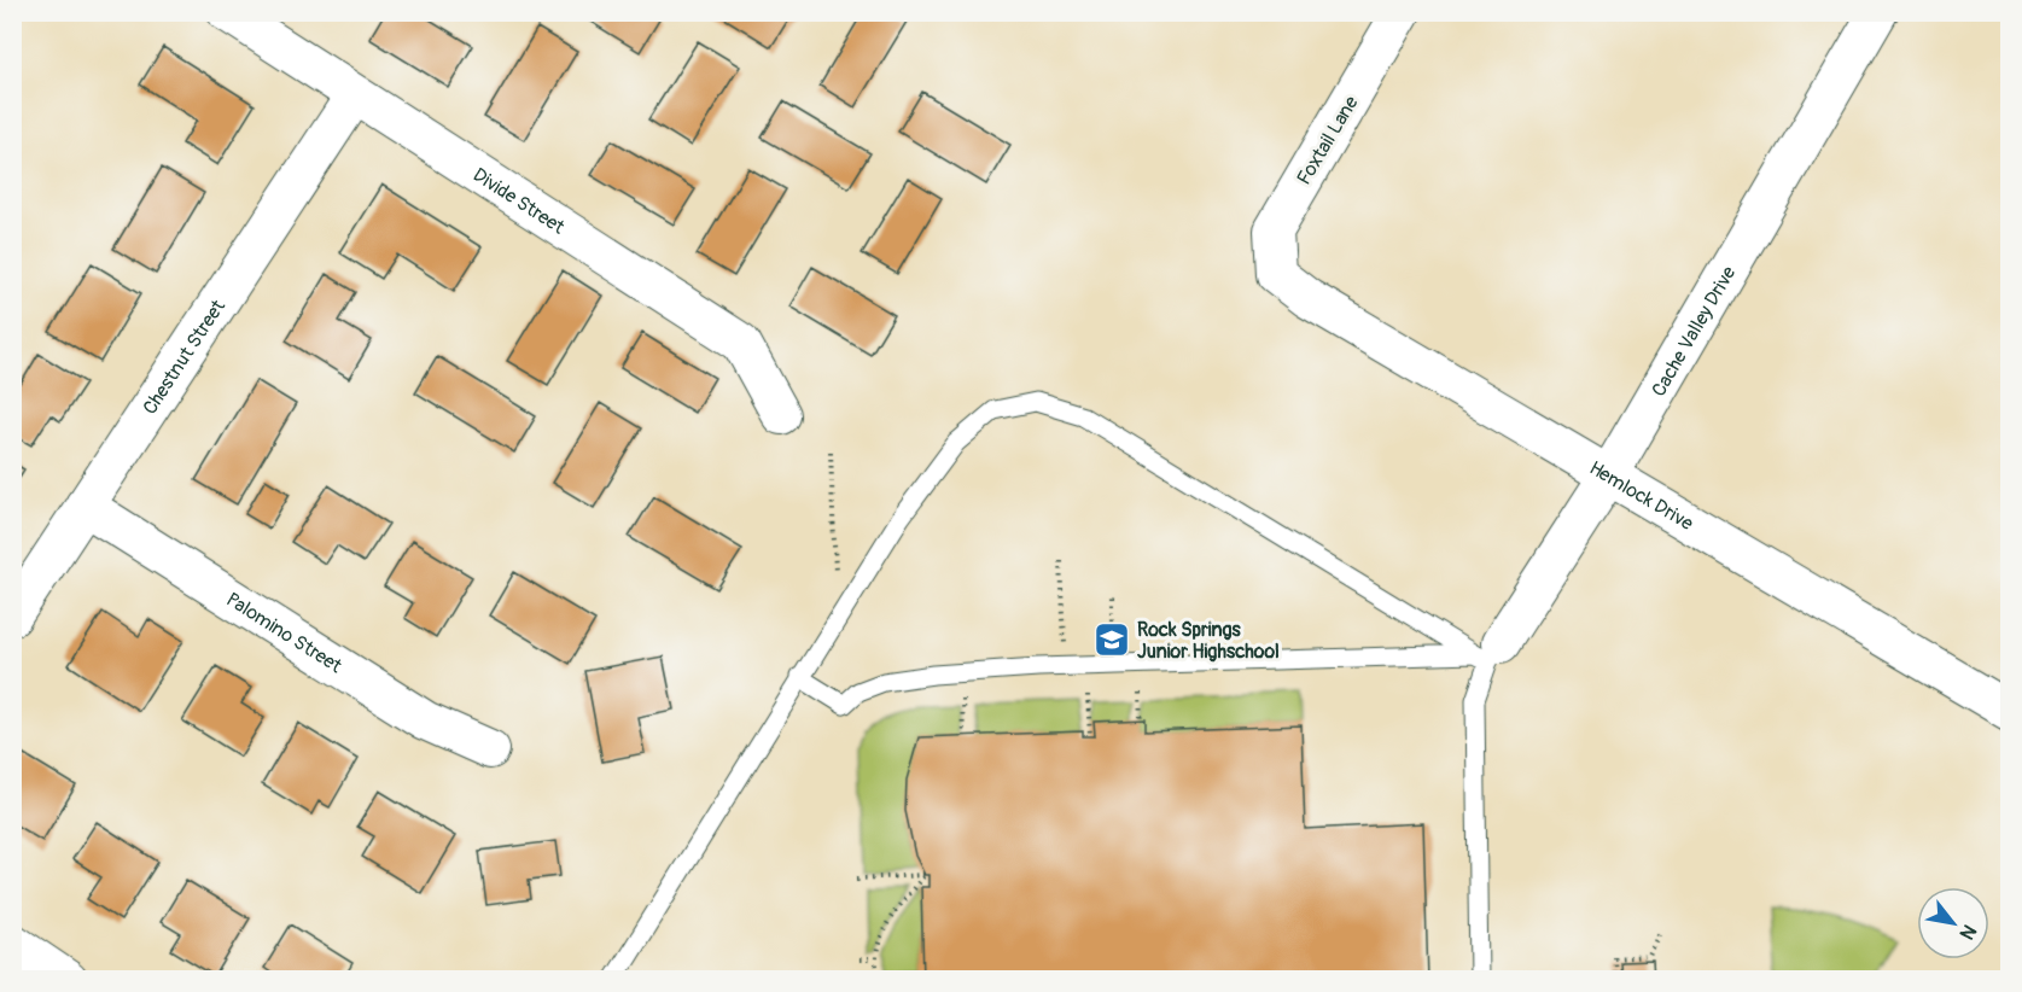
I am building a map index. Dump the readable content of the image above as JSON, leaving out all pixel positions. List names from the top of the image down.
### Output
{
  "streets": {
    "street": [
      "Foxtail Lane",
      "Divide Street",
      "Cache Valley Drive",
      "Chestnut Street",
      "Hemlock Drive",
      "Palomino Street"
    ]
  },
  "crossings": [
    ["Foxtail Lane", "Hemlock Drive"],
    ["Divide Street", "Chestnut Street"],
    ["Cache Valley Drive", "Hemlock Drive"],
    ["Chestnut Street", "Palomino Street"]
  ],
  "places": {
    "school or university": ["Rock Springs Junior Highschool"]
  },
  "north": "bottom right"
}
